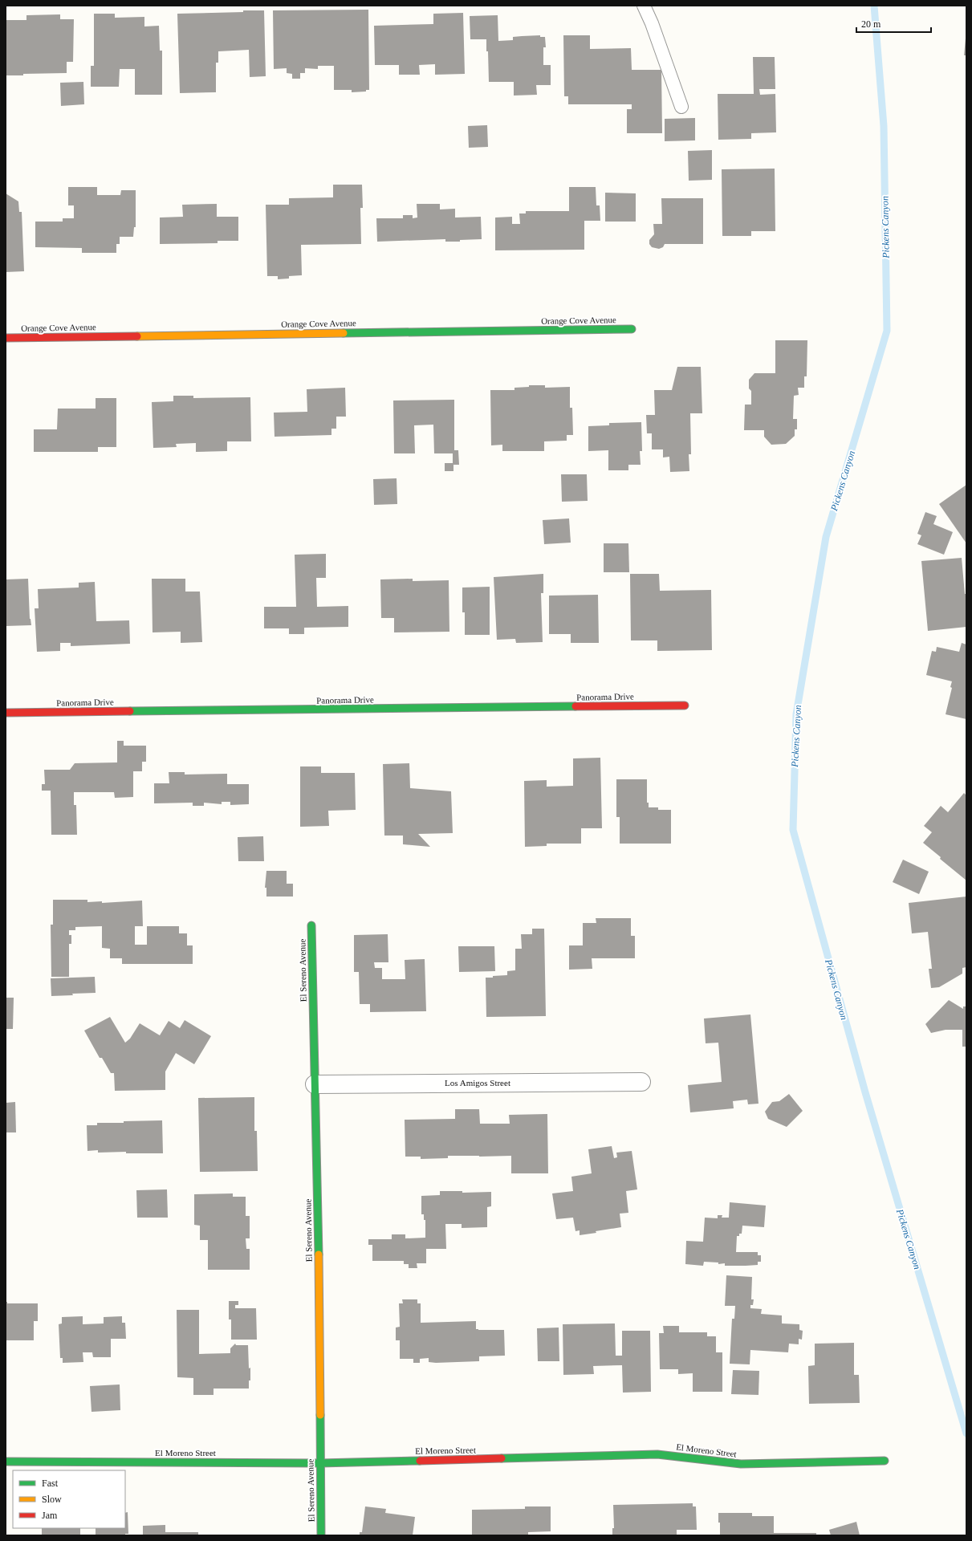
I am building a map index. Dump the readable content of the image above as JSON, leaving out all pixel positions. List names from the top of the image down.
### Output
{
  "streets": {
    "street": [
      "Orange Cove Avenue",
      "Panorama Drive",
      "El Sereno Avenue",
      "Los Amigos Street",
      "El Moreno Street"
    ]
  },
  "crossings": [
    ["El Sereno Avenue", "Los Amigos Street"],
    ["El Sereno Avenue", "El Moreno Street"]
  ],
  "water": ["Pickens Canyon"],
  "legend": ["Fast", "Slow", "Jam"],
  "scale_bar": "20 m"
}
